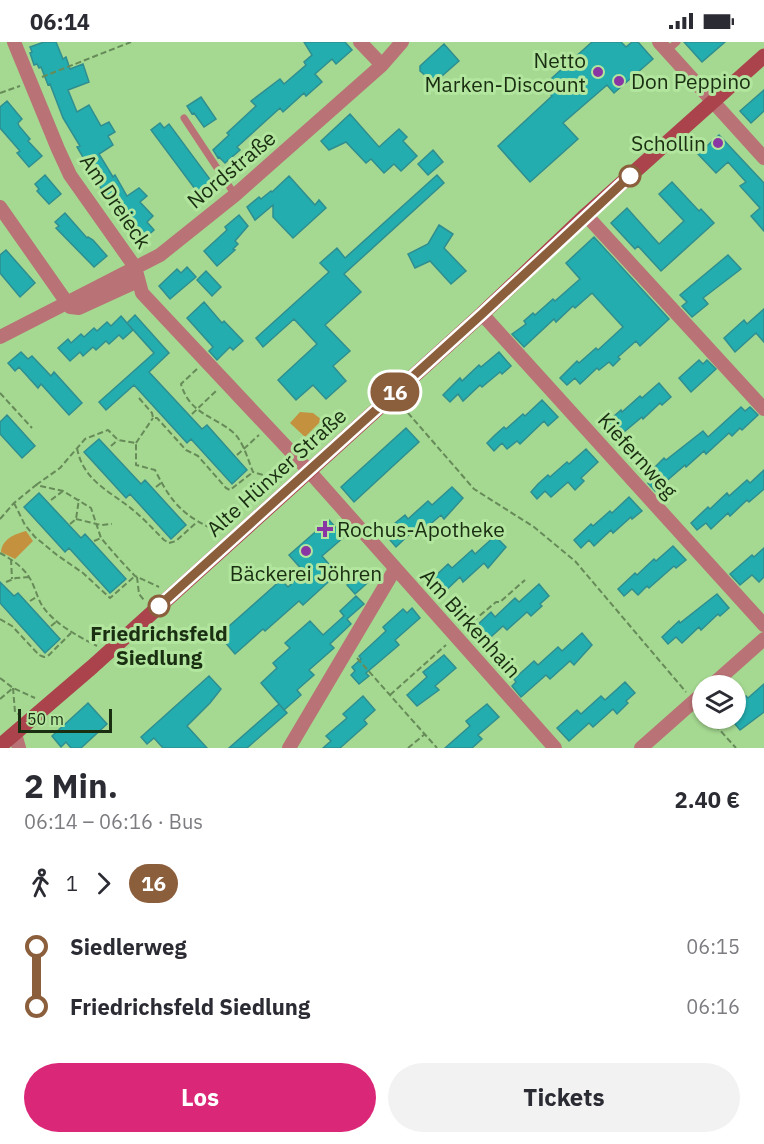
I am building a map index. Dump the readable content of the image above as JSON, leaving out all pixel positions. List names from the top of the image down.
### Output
{
  "streets": {
    "street": [
      "Nordstraße",
      "Am Dreieck",
      "Kiefernweg",
      "Alte Hünxer Straße",
      "Am Birkenhain"
    ]
  },
  "crossings": [
    ["Nordstraße", "Am Dreieck"],
    ["Am Dreieck", "Alte Hünxer Straße"],
    ["Am Dreieck", "Am Birkenhain"],
    ["Kiefernweg", "Alte Hünxer Straße"],
    ["Alte Hünxer Straße", "Am Birkenhain"]
  ],
  "places": {
    "other": [
      "Netto Marken-Discount",
      "Don Peppino",
      "Schollin",
      "Bäckerei Jöhren",
      "Friedrichsfeld Siedlung"
    ],
    "health": ["Rochus-Apotheke"]
  },
  "lines": ["bus line 16"],
  "scale_bar": "50 m",
  "page": {
    "status": "06:14",
    "on_map": "16",
    "scale": "50 m",
    "heading": ["2 Min.", "06:14 – 06:16 · Bus", "2.40 €"],
    "legs": ["1", "16"],
    "list": [
      {
        "name": "Siedlerweg",
        "value": "06:15"
      },
      {
        "name": "Friedrichsfeld Siedlung",
        "value": "06:16"
      }
    ],
    "buttons": ["Los", "Tickets"]
  }
}
